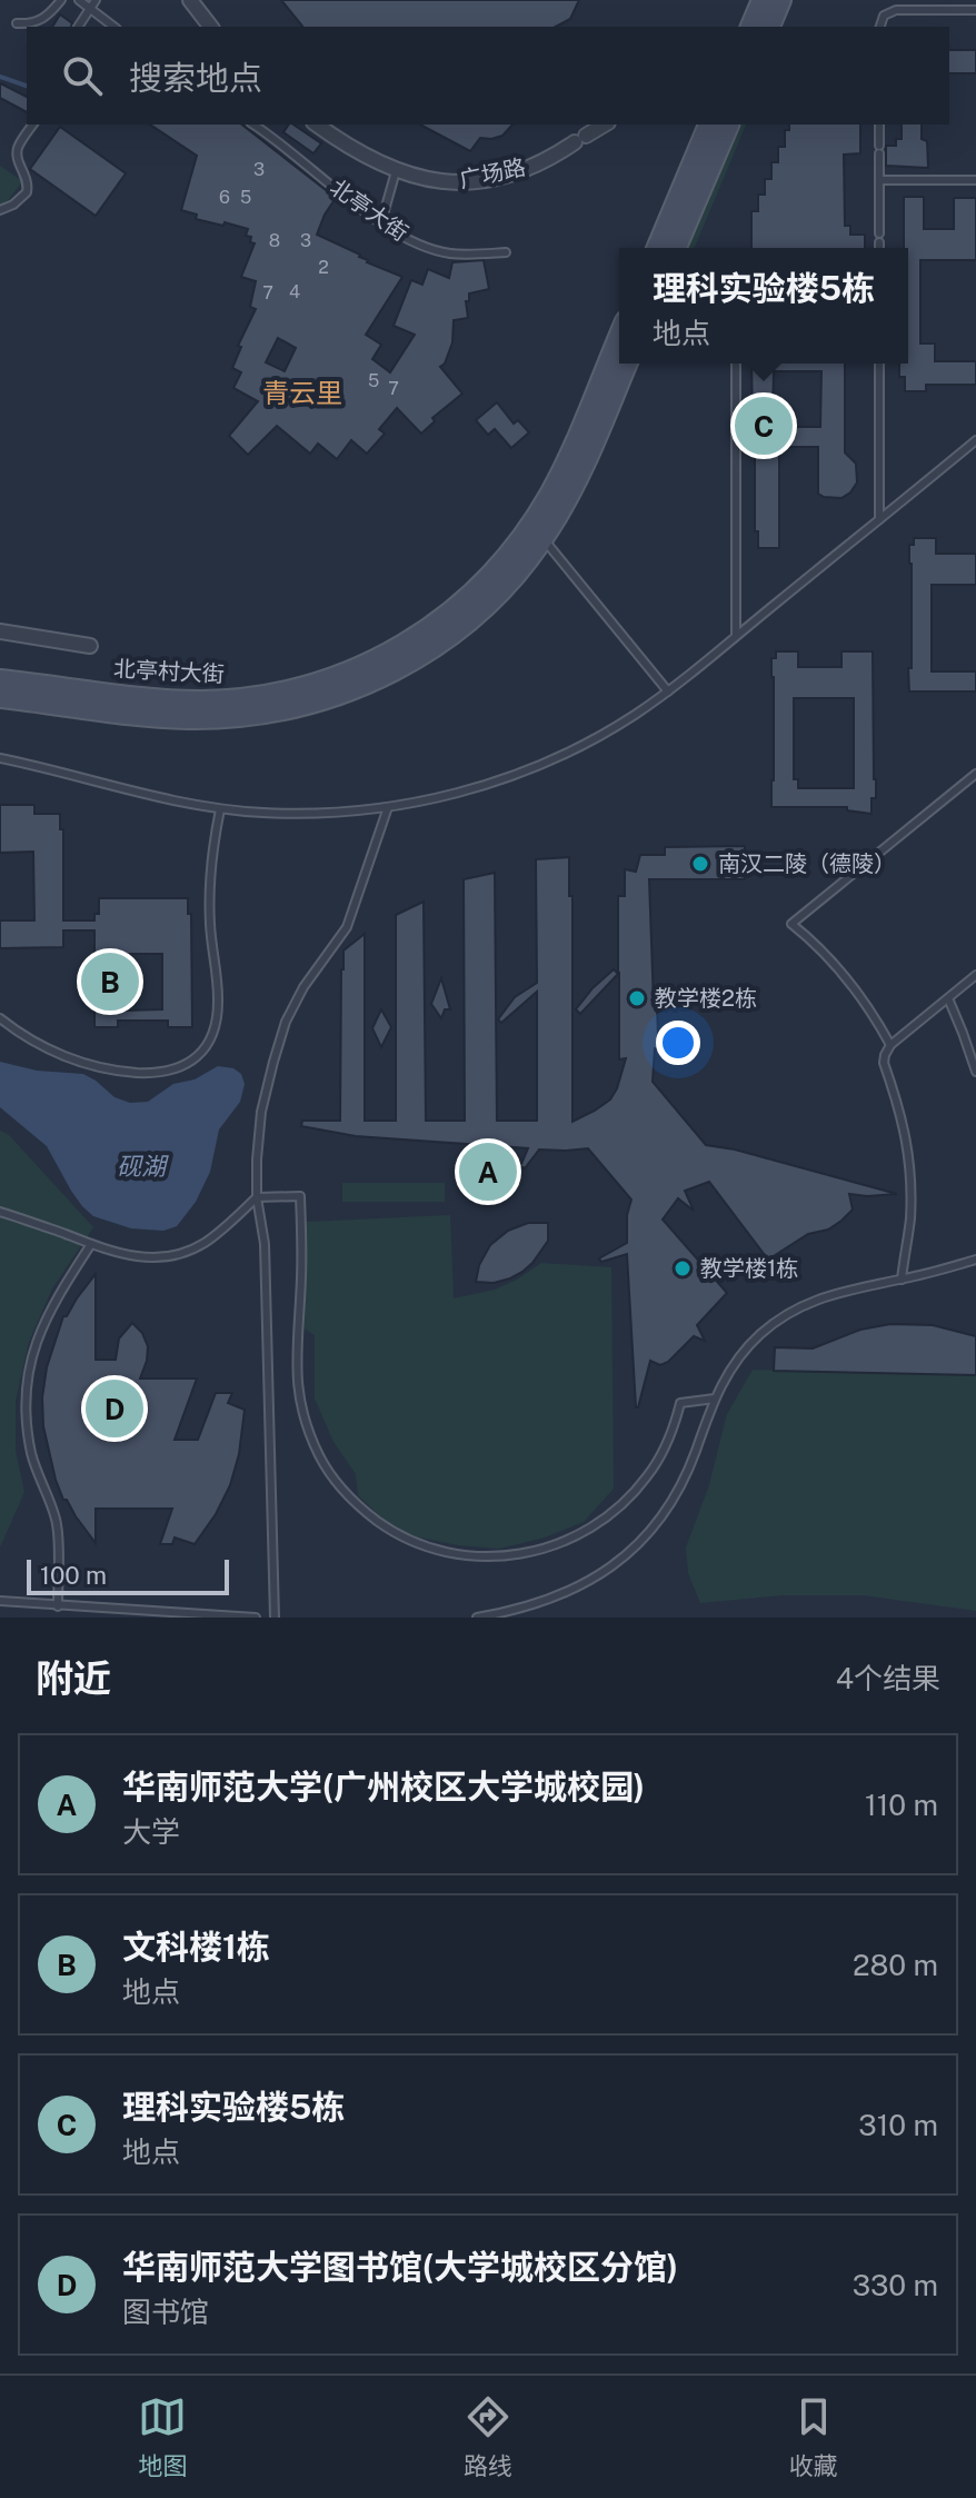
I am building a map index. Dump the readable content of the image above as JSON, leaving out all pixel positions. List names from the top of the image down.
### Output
{
  "streets": {
    "main road": ["北亭村大街"],
    "street": ["广场路"],
    "lane": ["北亭大街"]
  },
  "districts": ["青云里"],
  "water": ["砚湖"],
  "places": ["南汉二陵（德陵）", "教学楼2栋", "教学楼1栋"],
  "house_numbers": [
    "3",
    "6",
    "5",
    "8",
    "3",
    "2",
    "4",
    "7",
    "5",
    "7"
  ],
  "scale_bar": "100 m",
  "page": {
    "search": "搜索地点",
    "popup": ["理科实验楼5栋", "地点"],
    "pins": [
      "C",
      "B",
      "A",
      "D"
    ],
    "scale": "100 m",
    "heading": ["附近", "4个结果"],
    "list": [
      {
        "mark": "A",
        "name": "华南师范大学(广州校区大学城校园)",
        "note": "大学",
        "value": "110 m"
      },
      {
        "mark": "B",
        "name": "文科楼1栋",
        "note": "地点",
        "value": "280 m"
      },
      {
        "mark": "C",
        "name": "理科实验楼5栋",
        "note": "地点",
        "value": "310 m"
      },
      {
        "mark": "D",
        "name": "华南师范大学图书馆(大学城校区分馆)",
        "note": "图书馆",
        "value": "330 m"
      }
    ],
    "nav": ["地图", "路线", "收藏"]
  }
}
